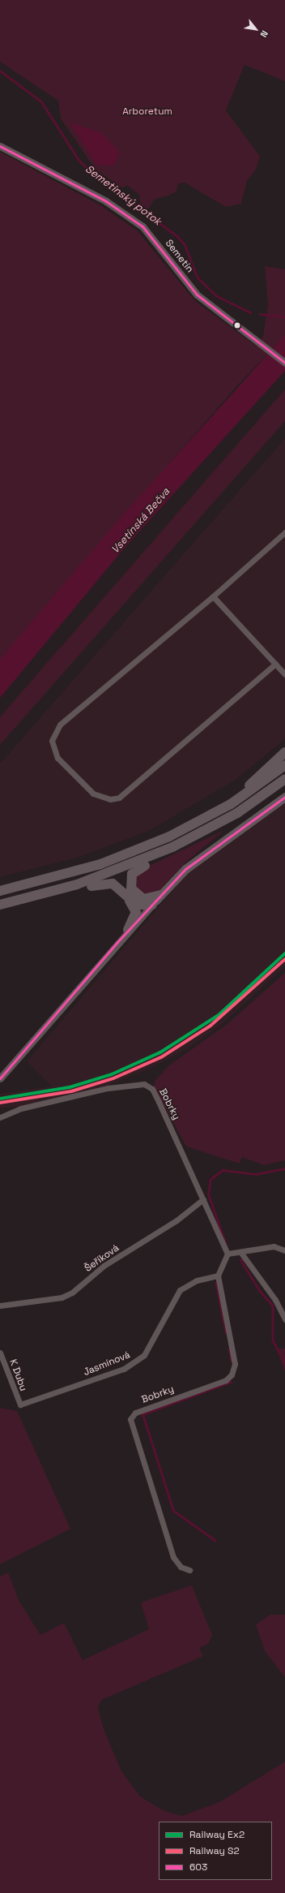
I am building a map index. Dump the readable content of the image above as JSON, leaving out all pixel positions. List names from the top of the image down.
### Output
{
  "streets": {
    "street": [
      "Semetín",
      "Bobrky",
      "Šeříková",
      "Jasmínová",
      "K Dubu"
    ]
  },
  "crossings": [
    ["Bobrky", "Šeříková"],
    ["Bobrky", "Jasmínová"],
    ["Jasmínová", "K Dubu"]
  ],
  "water": ["Semetínský potok", "Vsetínská Bečva"],
  "parks": ["Arboretum"],
  "lines": ["transit line 603", "rail line Ex2", "rail line S2"],
  "legend": ["Railway Ex2", "Railway S2", "603"],
  "north": "bottom right"
}
